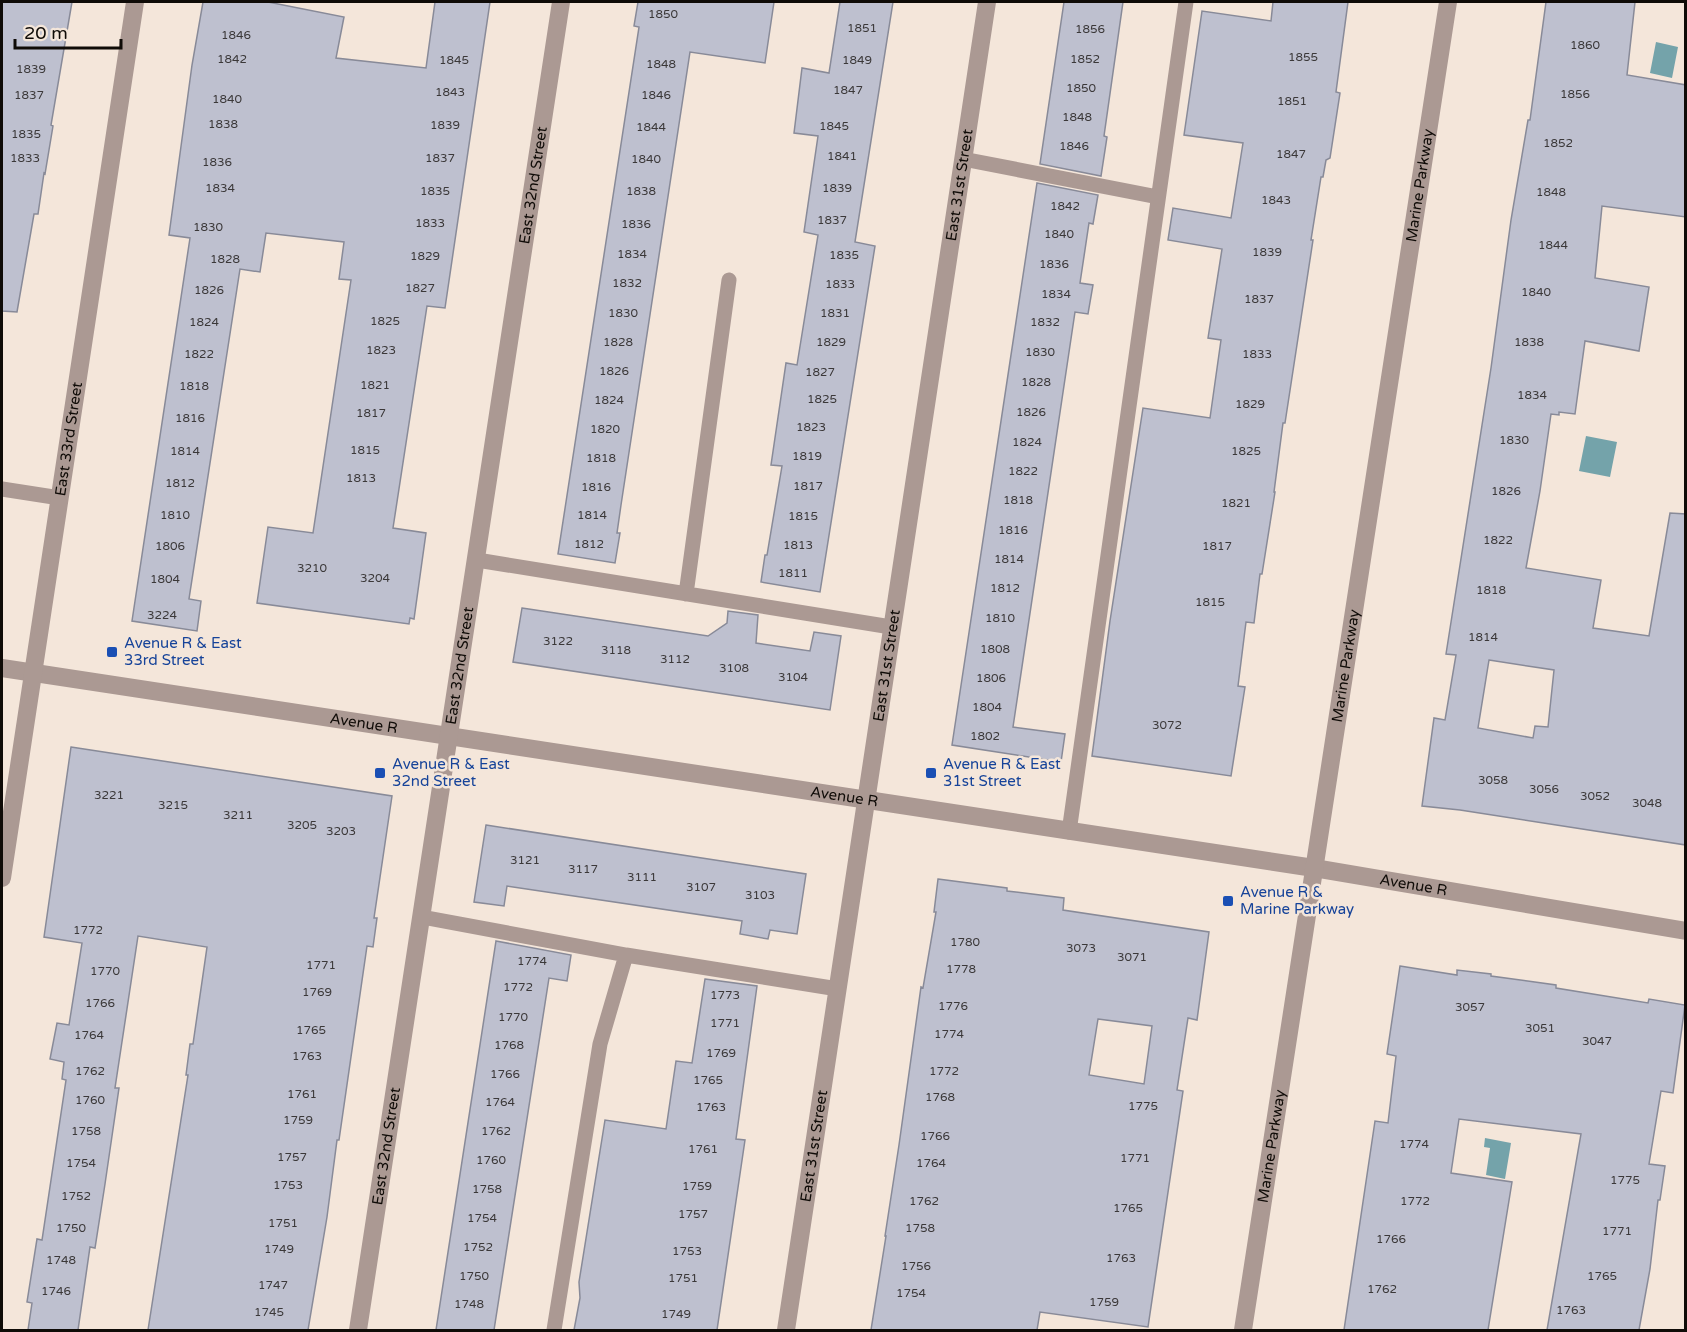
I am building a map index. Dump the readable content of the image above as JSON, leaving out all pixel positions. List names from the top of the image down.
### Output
{
  "streets": {
    "street": [
      "East 31st Street",
      "East 32nd Street",
      "Marine Parkway",
      "East 33rd Street",
      "Avenue R"
    ]
  },
  "crossings": [
    ["East 31st Street", "Avenue R"],
    ["East 32nd Street", "Avenue R"],
    ["Marine Parkway", "Avenue R"],
    ["East 33rd Street", "Avenue R"]
  ],
  "places": {
    "transit": [
      "Avenue R & East 33rd Street",
      "Avenue R & East 32nd Street",
      "Avenue R & East 31st Street",
      "Avenue R & Marine Parkway"
    ]
  },
  "house_numbers": [
    "1850",
    "1851",
    "1856",
    "1846",
    "1860",
    "1855",
    "1842",
    "1852",
    "1845",
    "1849",
    "1848",
    "1839",
    "1850",
    "1847",
    "1843",
    "1856",
    "1837",
    "1846",
    "1840",
    "1851",
    "1848",
    "1838",
    "1839",
    "1845",
    "1844",
    "1835",
    "1852",
    "1846",
    "1847",
    "1841",
    "1833",
    "1837",
    "1840",
    "1836",
    "1834",
    "1839",
    "1835",
    "1838",
    "1848",
    "1843",
    "1842",
    "1837",
    "1833",
    "1836",
    "1830",
    "1840",
    "1844",
    "1839",
    "1834",
    "1835",
    "1829",
    "1828",
    "1836",
    "1832",
    "1833",
    "1827",
    "1826",
    "1840",
    "1834",
    "1837",
    "1830",
    "1831",
    "1825",
    "1824",
    "1832",
    "1828",
    "1829",
    "1838",
    "1823",
    "1830",
    "1822",
    "1833",
    "1826",
    "1827",
    "1828",
    "1821",
    "1818",
    "1834",
    "1825",
    "1824",
    "1829",
    "1826",
    "1817",
    "1816",
    "1823",
    "1820",
    "1830",
    "1824",
    "1815",
    "1814",
    "1825",
    "1819",
    "1818",
    "1822",
    "1813",
    "1812",
    "1817",
    "1816",
    "1826",
    "1818",
    "1821",
    "1810",
    "1814",
    "1815",
    "1816",
    "1822",
    "1812",
    "1813",
    "1806",
    "1817",
    "1814",
    "3210",
    "1811",
    "3204",
    "1804",
    "1812",
    "1818",
    "1815",
    "3224",
    "1810",
    "1814",
    "3122",
    "1808",
    "3118",
    "3112",
    "3108",
    "3104",
    "1806",
    "1804",
    "3072",
    "1802",
    "3058",
    "3056",
    "3221",
    "3052",
    "3048",
    "3215",
    "3211",
    "3205",
    "3203",
    "3121",
    "3117",
    "3111",
    "3107",
    "3103",
    "1772",
    "1780",
    "3073",
    "3071",
    "1774",
    "1771",
    "1778",
    "1770",
    "1772",
    "1769",
    "1773",
    "1766",
    "1776",
    "3057",
    "1770",
    "1771",
    "3051",
    "1765",
    "1774",
    "1764",
    "3047",
    "1768",
    "1769",
    "1763",
    "1762",
    "1772",
    "1766",
    "1765",
    "1761",
    "1768",
    "1760",
    "1764",
    "1775",
    "1763",
    "1759",
    "1758",
    "1762",
    "1766",
    "1774",
    "1761",
    "1757",
    "1771",
    "1760",
    "1754",
    "1764",
    "1775",
    "1753",
    "1759",
    "1758",
    "1752",
    "1762",
    "1772",
    "1765",
    "1757",
    "1754",
    "1751",
    "1750",
    "1758",
    "1771",
    "1766",
    "1752",
    "1749",
    "1753",
    "1763",
    "1748",
    "1756",
    "1750",
    "1765",
    "1751",
    "1747",
    "1762",
    "1746",
    "1754",
    "1759",
    "1748",
    "1763",
    "1745",
    "1749"
  ],
  "scale_bar": "20 m"
}
